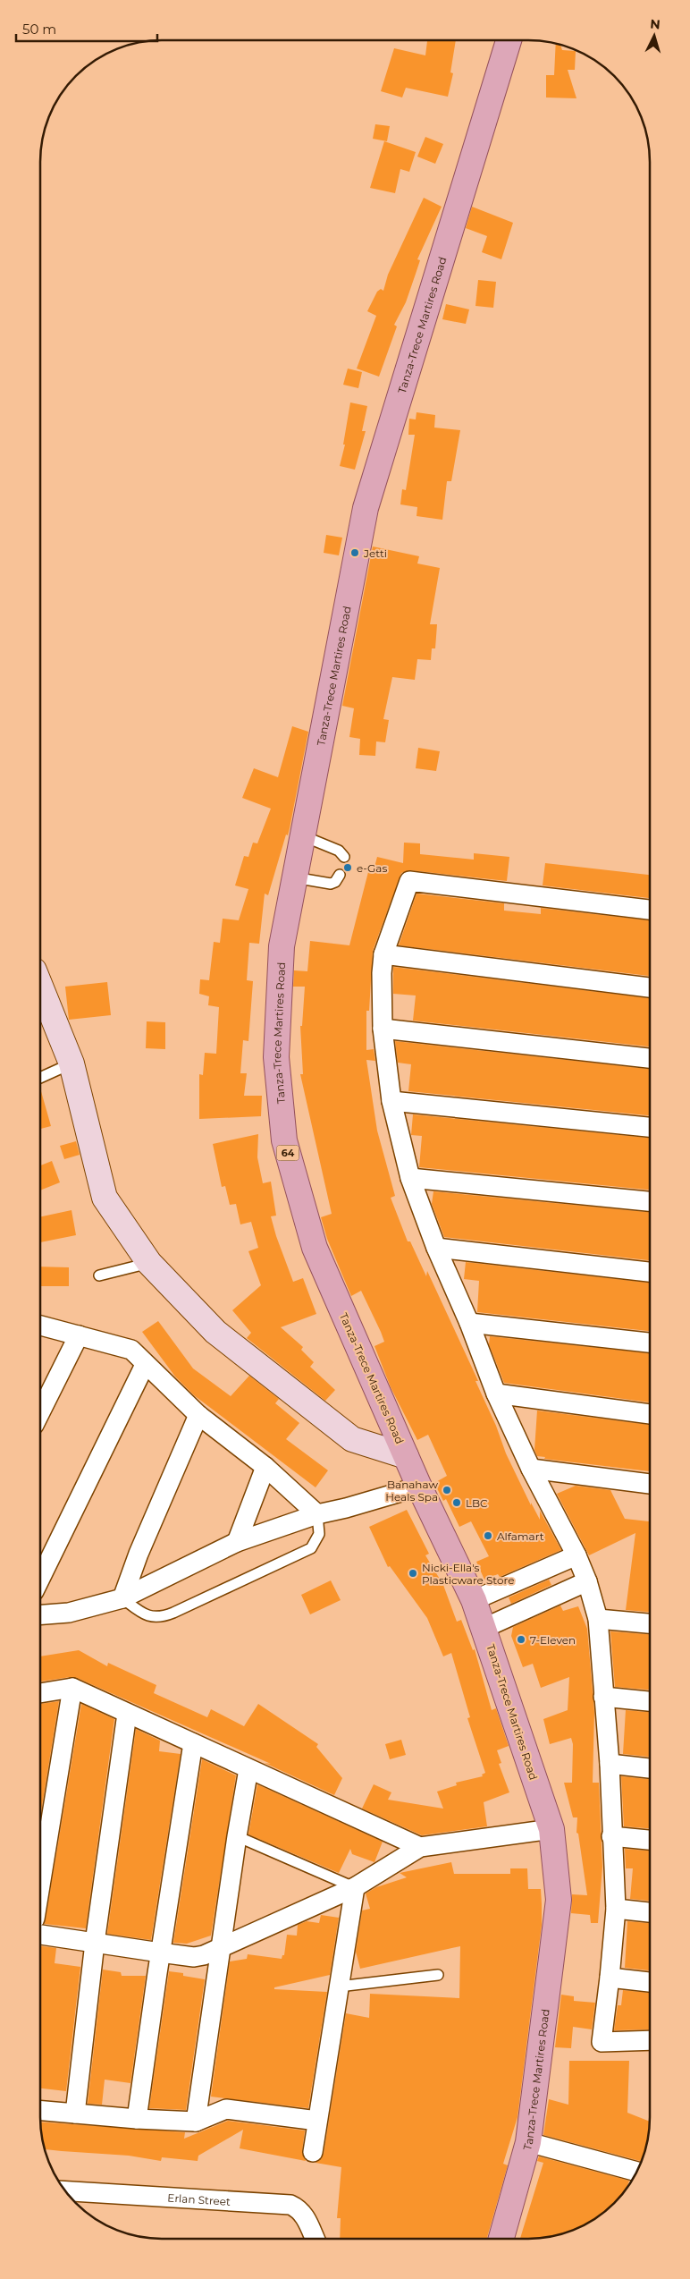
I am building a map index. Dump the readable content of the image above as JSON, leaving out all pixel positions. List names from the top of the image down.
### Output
{
  "streets": {
    "main road": ["Tanza-Trece Martires Road", "64"],
    "street": ["Erlan Street"]
  },
  "places": [
    "Jetti",
    "e-Gas",
    "Banahaw Heals Spa",
    "LBC",
    "Alfamart",
    "Nicki-Ella's Plasticware Store",
    "7-Eleven"
  ],
  "scale_bar": "50 m",
  "north": "top"
}
